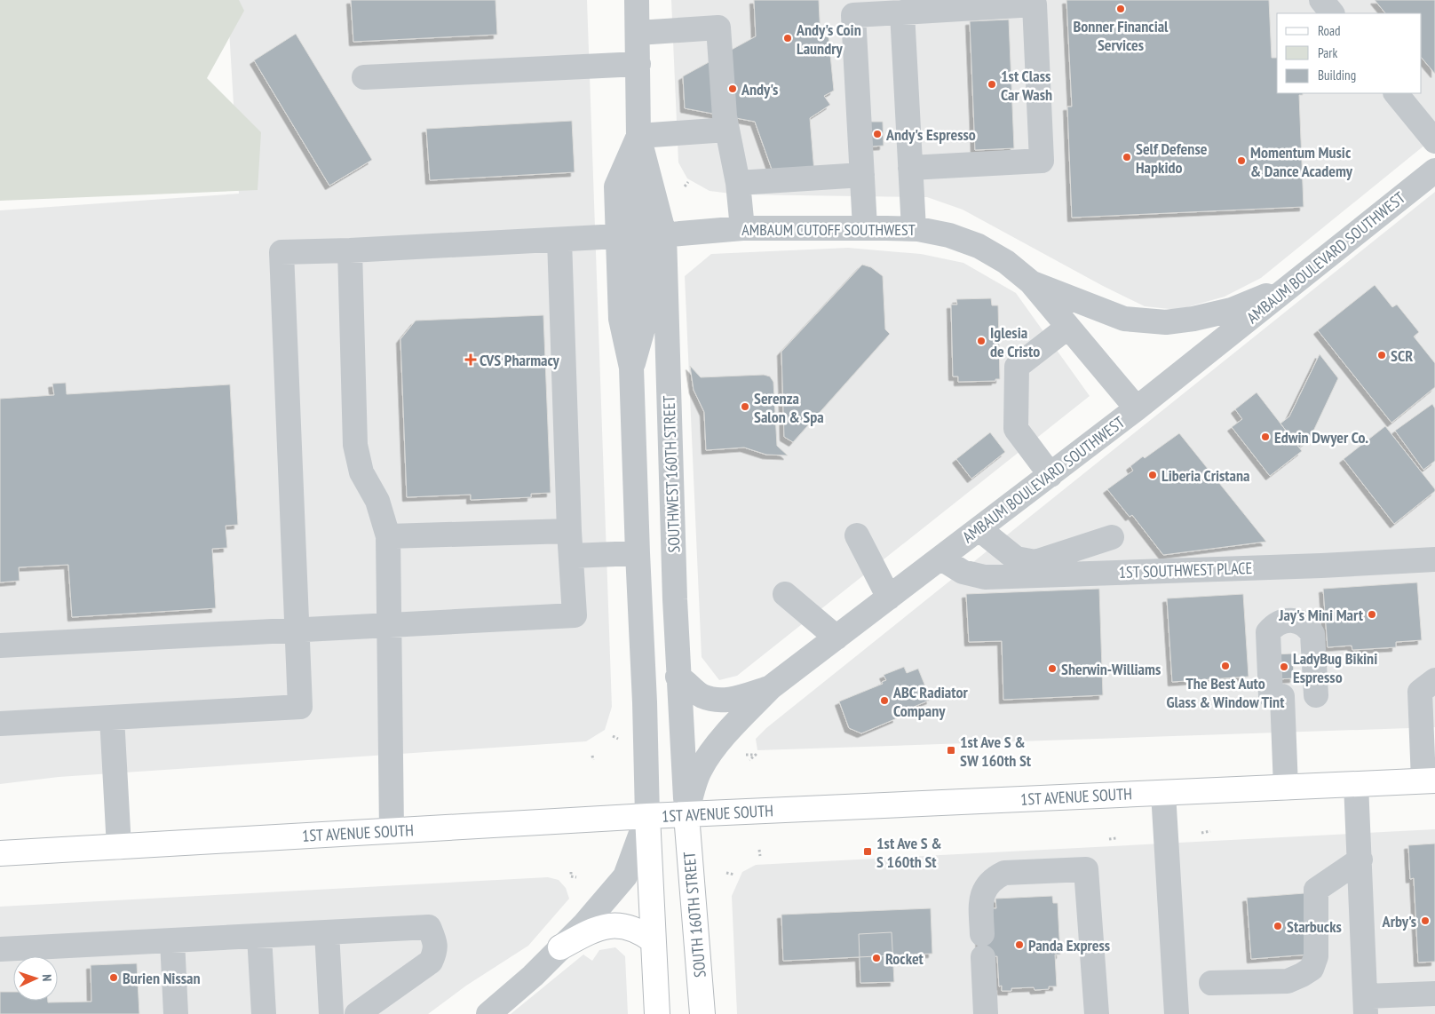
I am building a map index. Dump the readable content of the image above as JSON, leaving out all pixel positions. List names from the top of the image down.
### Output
{
  "streets": {
    "main road": ["1ST AVENUE SOUTH", "SOUTH 160TH STREET"],
    "street": [
      "AMBAUM CUTOFF SOUTHWEST",
      "AMBAUM BOULEVARD SOUTHWEST",
      "SOUTHWEST 160TH STREET",
      "1ST SOUTHWEST PLACE"
    ]
  },
  "crossings": [
    ["AMBAUM CUTOFF SOUTHWEST", "AMBAUM BOULEVARD SOUTHWEST"],
    ["AMBAUM CUTOFF SOUTHWEST", "SOUTHWEST 160TH STREET"],
    ["AMBAUM BOULEVARD SOUTHWEST", "SOUTHWEST 160TH STREET"],
    ["AMBAUM BOULEVARD SOUTHWEST", "1ST SOUTHWEST PLACE"],
    ["AMBAUM BOULEVARD SOUTHWEST", "1ST AVENUE SOUTH"],
    ["AMBAUM BOULEVARD SOUTHWEST", "SOUTH 160TH STREET"],
    ["SOUTHWEST 160TH STREET", "1ST AVENUE SOUTH"],
    ["SOUTHWEST 160TH STREET", "SOUTH 160TH STREET"],
    ["1ST AVENUE SOUTH", "SOUTH 160TH STREET"]
  ],
  "places": {
    "other": [
      "Bonner Financial Services",
      "Andy's Coin Laundry",
      "1st Class Car Wash",
      "Andy's",
      "Andy's Espresso",
      "Self Defense Hapkido",
      "Momentum Music & Dance Academy",
      "Iglesia de Cristo",
      "SCR",
      "Serenza Salon & Spa",
      "Edwin Dwyer Co.",
      "Liberia Cristana",
      "Jay's Mini Mart",
      "The Best Auto Glass & Window Tint",
      "LadyBug Bikini Espresso",
      "Sherwin-Williams",
      "ABC Radiator Company",
      "Arby's",
      "Starbucks",
      "Panda Express",
      "Rocket",
      "Burien Nissan"
    ],
    "health": ["CVS Pharmacy"],
    "transit": ["1st Ave S & SW 160th St", "1st Ave S & S 160th St"]
  },
  "legend": ["Road", "Park", "Building"],
  "north": "right"
}
